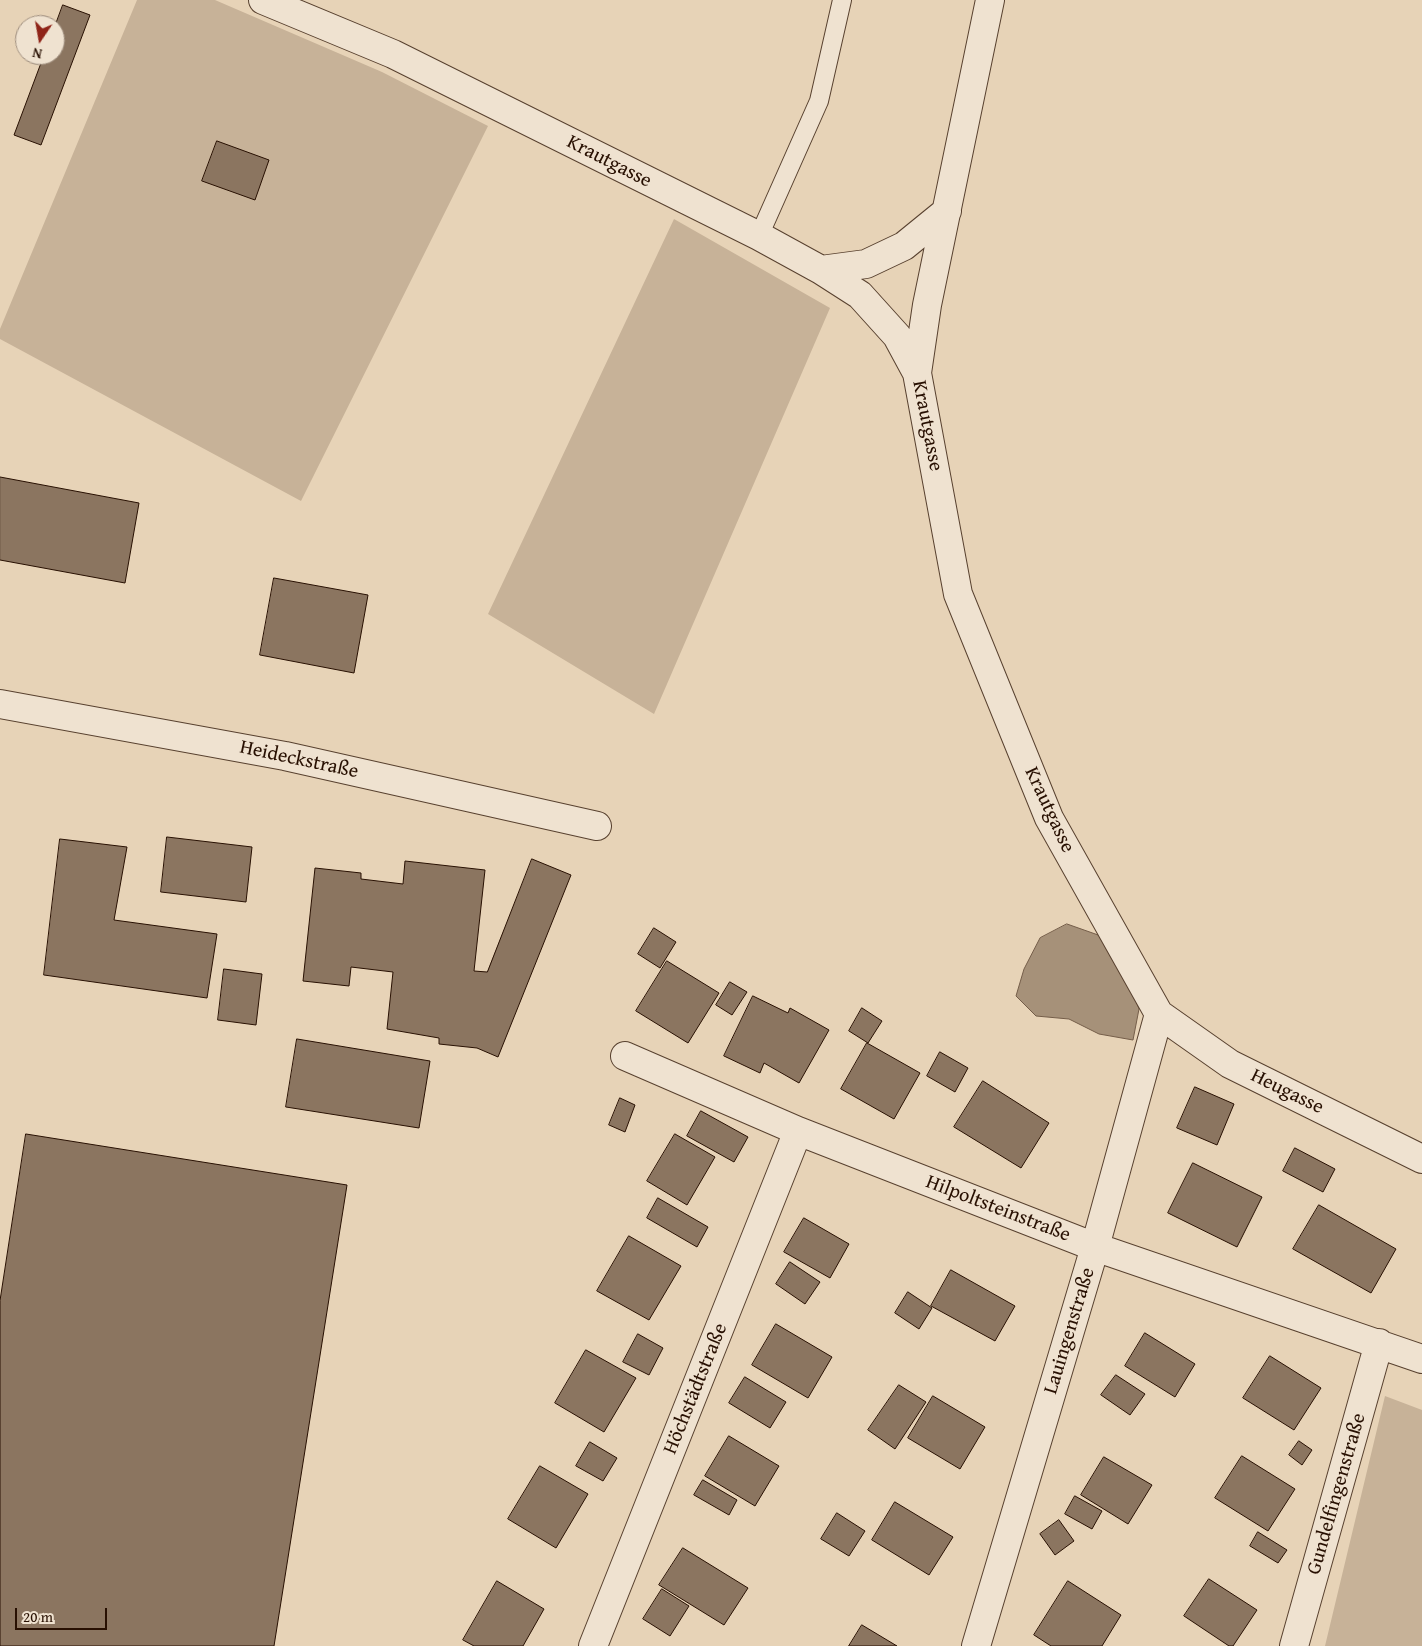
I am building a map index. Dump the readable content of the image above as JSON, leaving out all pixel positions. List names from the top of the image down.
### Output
{
  "streets": {
    "street": [
      "Krautgasse",
      "Heideckstraße",
      "Heugasse",
      "Hilpoltsteinstraße",
      "Lauingenstraße",
      "Höchstädtstraße",
      "Gundelfingenstraße"
    ]
  },
  "crossings": [
    ["Krautgasse", "Heugasse"],
    ["Krautgasse", "Lauingenstraße"],
    ["Heugasse", "Lauingenstraße"],
    ["Hilpoltsteinstraße", "Lauingenstraße"],
    ["Hilpoltsteinstraße", "Höchstädtstraße"],
    ["Hilpoltsteinstraße", "Gundelfingenstraße"]
  ],
  "scale_bar": "20 m",
  "north": "bottom"
}
